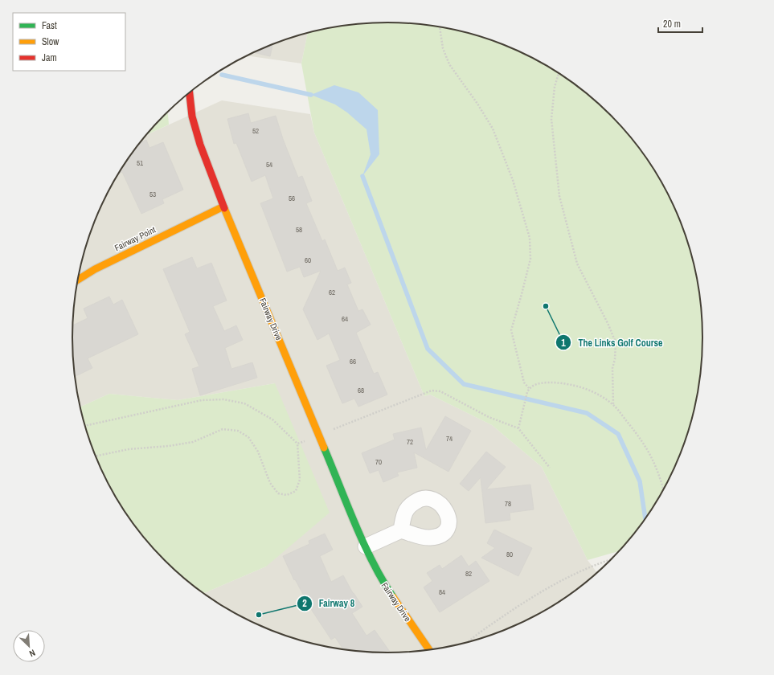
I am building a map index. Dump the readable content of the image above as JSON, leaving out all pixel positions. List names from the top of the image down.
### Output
{
  "streets": {
    "street": ["Fairway Point", "Fairway Drive"]
  },
  "crossings": [
    ["Fairway Point", "Fairway Drive"]
  ],
  "places": ["The Links Golf Course", "Fairway 8"],
  "house_numbers": [
    "52",
    "51",
    "54",
    "53",
    "56",
    "58",
    "60",
    "62",
    "64",
    "66",
    "68",
    "74",
    "72",
    "70",
    "78",
    "80",
    "82",
    "84"
  ],
  "legend": ["Fast", "Slow", "Jam"],
  "scale_bar": "20 m",
  "north": "bottom right"
}
